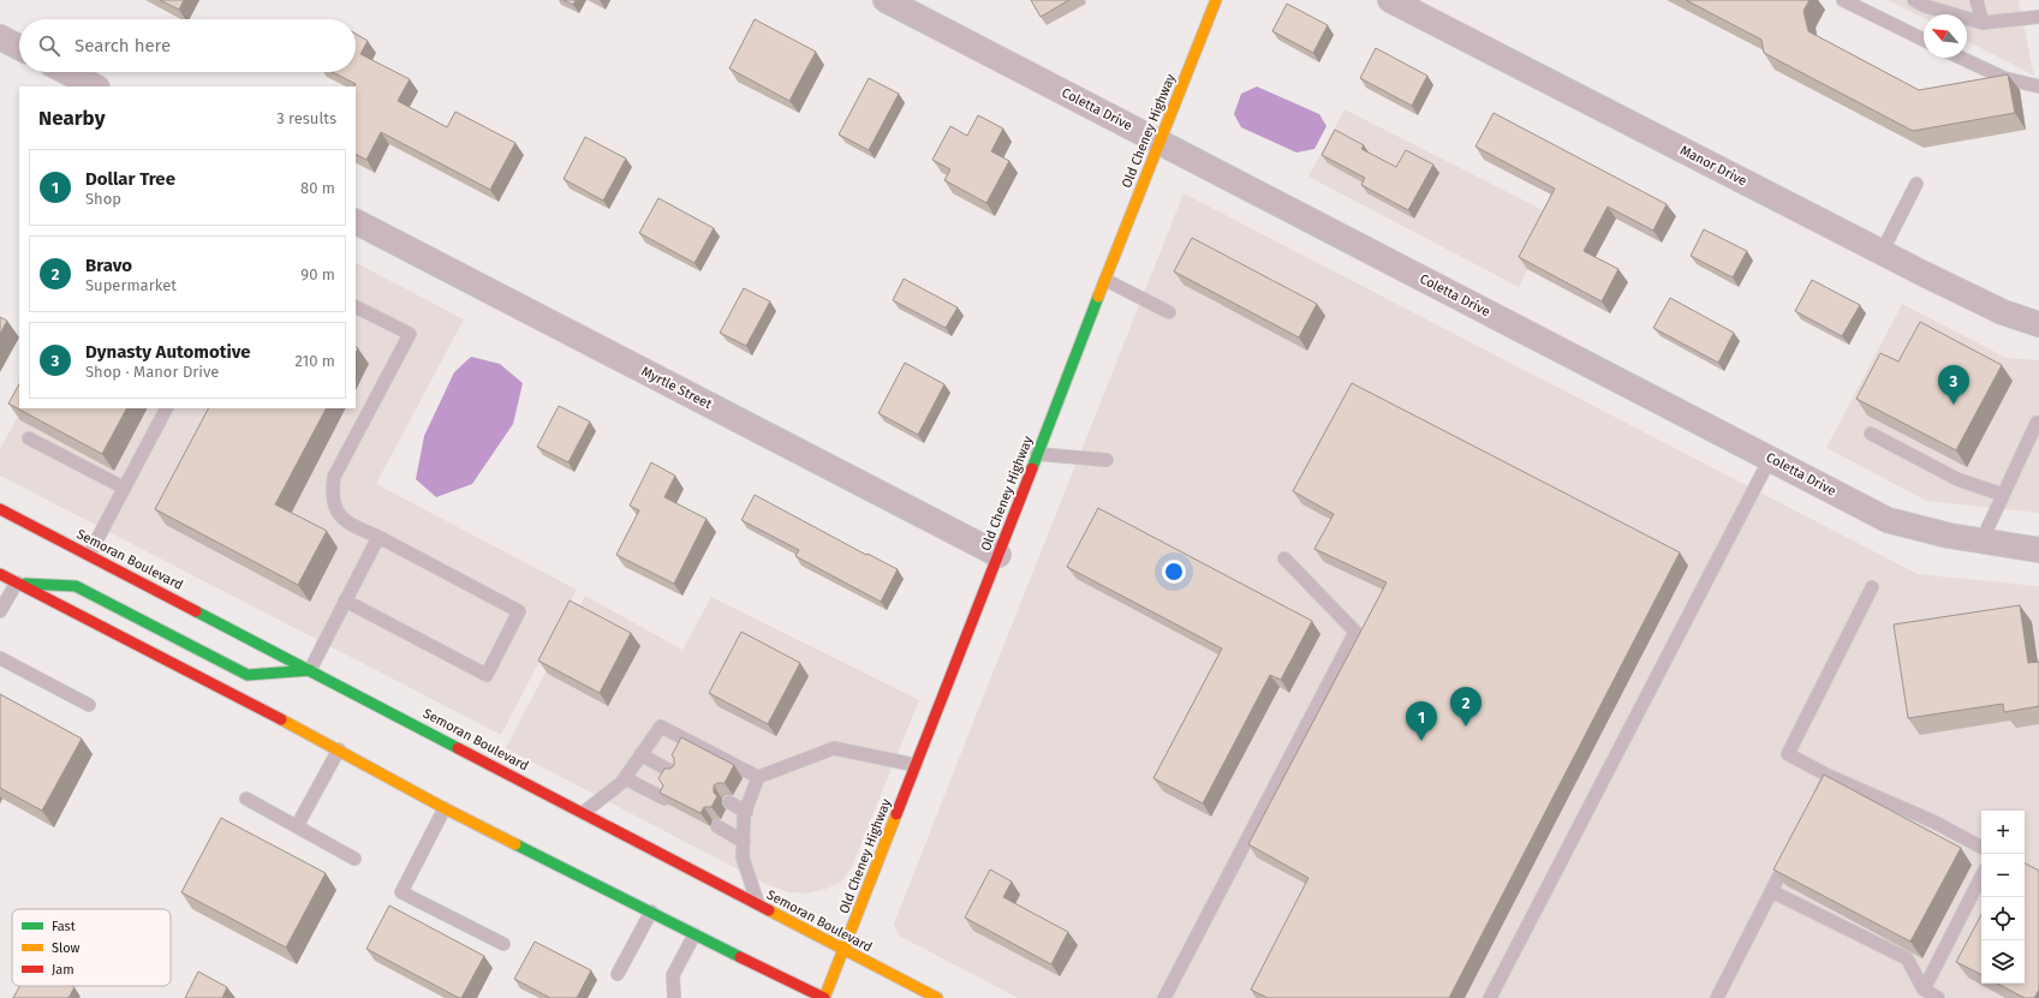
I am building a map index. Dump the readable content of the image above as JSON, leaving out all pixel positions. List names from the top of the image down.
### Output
{
  "streets": {
    "main road": ["Old Cheney Highway", "Semoran Boulevard"],
    "street": ["Coletta Drive", "Manor Drive", "Myrtle Street"]
  },
  "crossings": [
    ["Coletta Drive", "Old Cheney Highway"],
    ["Old Cheney Highway", "Myrtle Street"],
    ["Old Cheney Highway", "Semoran Boulevard"]
  ],
  "legend": ["Fast", "Slow", "Jam"],
  "north": "top left",
  "page": {
    "search": "Search here",
    "heading": ["Nearby", "3 results"],
    "list": [
      {
        "mark": "1",
        "name": "Dollar Tree",
        "note": "Shop",
        "value": "80 m"
      },
      {
        "mark": "2",
        "name": "Bravo",
        "note": "Supermarket",
        "value": "90 m"
      },
      {
        "mark": "3",
        "name": "Dynasty Automotive",
        "note": "Shop · Manor Drive",
        "value": "210 m"
      }
    ],
    "pins": ["3", "2", "1"],
    "map_buttons": ["+", "−"]
  }
}
